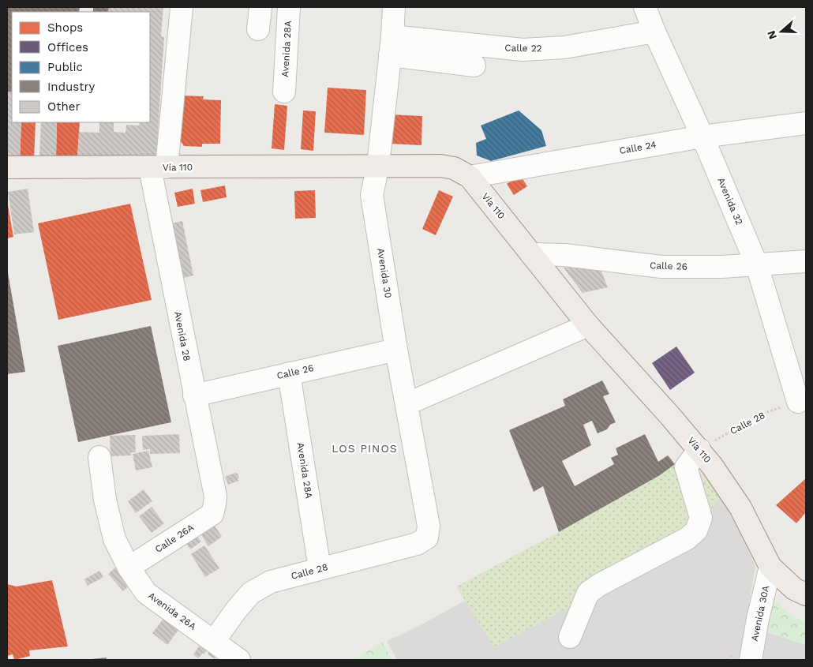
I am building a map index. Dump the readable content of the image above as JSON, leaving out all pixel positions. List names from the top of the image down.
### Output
{
  "streets": {
    "main road": ["Vía 110"],
    "street": [
      "Calle 22",
      "Avenida 28A",
      "Calle 24",
      "Avenida 32",
      "Calle 26",
      "Avenida 30",
      "Avenida 28",
      "Calle 28",
      "Calle 26A",
      "Avenida 26A",
      "Avenida 30A"
    ]
  },
  "crossings": [
    ["Calle 22", "Avenida 32"],
    ["Calle 22", "Avenida 30"],
    ["Avenida 28A", "Calle 26"],
    ["Avenida 28A", "Calle 28"],
    ["Calle 24", "Vía 110"],
    ["Calle 24", "Avenida 32"],
    ["Vía 110", "Calle 26"],
    ["Vía 110", "Avenida 30"],
    ["Vía 110", "Avenida 28"],
    ["Vía 110", "Calle 28"],
    ["Vía 110", "Avenida 30A"],
    ["Avenida 32", "Calle 26"],
    ["Avenida 32", "Calle 28"],
    ["Calle 26", "Avenida 30"],
    ["Calle 26", "Avenida 28"],
    ["Avenida 30", "Calle 28"],
    ["Avenida 28", "Calle 26A"],
    ["Calle 28", "Avenida 26A"],
    ["Calle 26A", "Avenida 26A"]
  ],
  "districts": ["LOS PINOS"],
  "legend": [
    "Shops",
    "Offices",
    "Public",
    "Industry",
    "Other"
  ],
  "north": "left"
}
